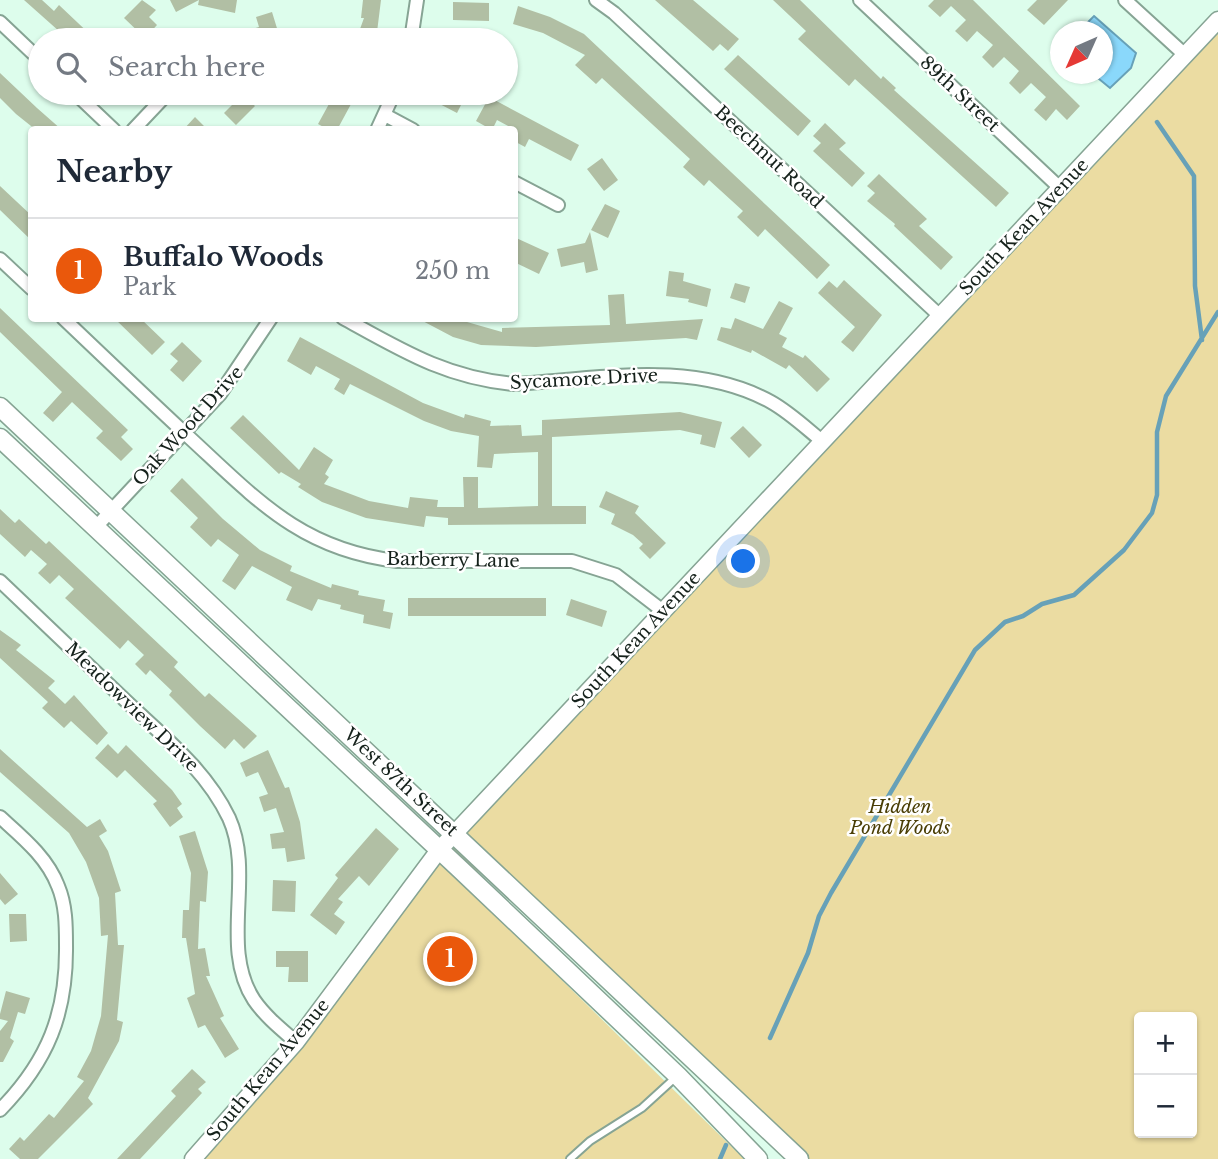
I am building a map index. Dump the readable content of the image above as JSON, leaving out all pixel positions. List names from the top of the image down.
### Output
{
  "streets": {
    "main road": ["West 87th Street"],
    "street": [
      "89th Street",
      "Beechnut Road",
      "South Kean Avenue",
      "Sycamore Drive",
      "Oak Wood Drive",
      "Barberry Lane",
      "Meadowview Drive"
    ]
  },
  "crossings": [
    ["89th Street", "South Kean Avenue"],
    ["Beechnut Road", "South Kean Avenue"],
    ["South Kean Avenue", "Sycamore Drive"],
    ["South Kean Avenue", "Barberry Lane"],
    ["South Kean Avenue", "Meadowview Drive"],
    ["South Kean Avenue", "West 87th Street"],
    ["Oak Wood Drive", "Barberry Lane"],
    ["Oak Wood Drive", "West 87th Street"]
  ],
  "parks": ["Hidden Pond Woods"],
  "north": "bottom left",
  "page": {
    "search": "Search here",
    "heading": "Nearby",
    "list": [
      {
        "mark": "1",
        "name": "Buffalo Woods",
        "note": "Park",
        "value": "250 m"
      }
    ],
    "pins": "1",
    "map_buttons": ["+", "−"]
  }
}
